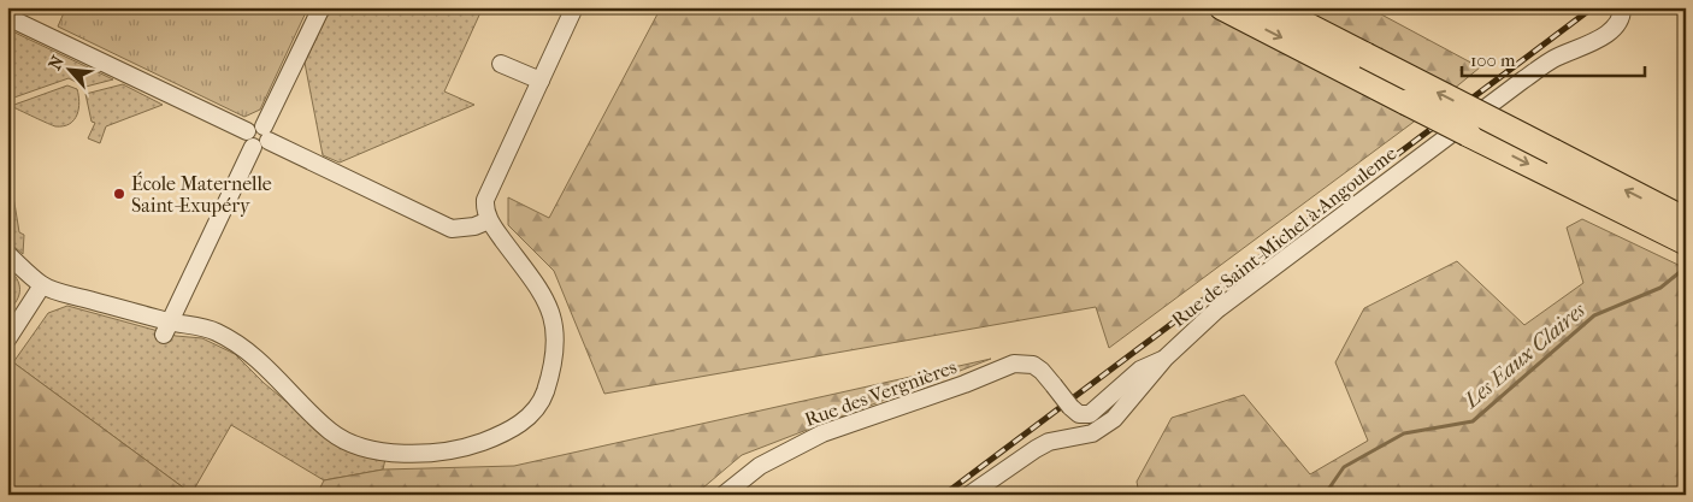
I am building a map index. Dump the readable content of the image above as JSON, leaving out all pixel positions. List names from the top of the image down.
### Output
{
  "streets": {
    "street": ["Rue de Saint-Michel à Angouleme", "Rue des Vergnières"]
  },
  "crossings": [
    ["Rue de Saint-Michel à Angouleme", "Rue des Vergnières"]
  ],
  "water": ["Les Eaux Claires"],
  "places": ["École Maternelle Saint-Exupéry"],
  "scale_bar": "100 m",
  "north": "top left"
}
